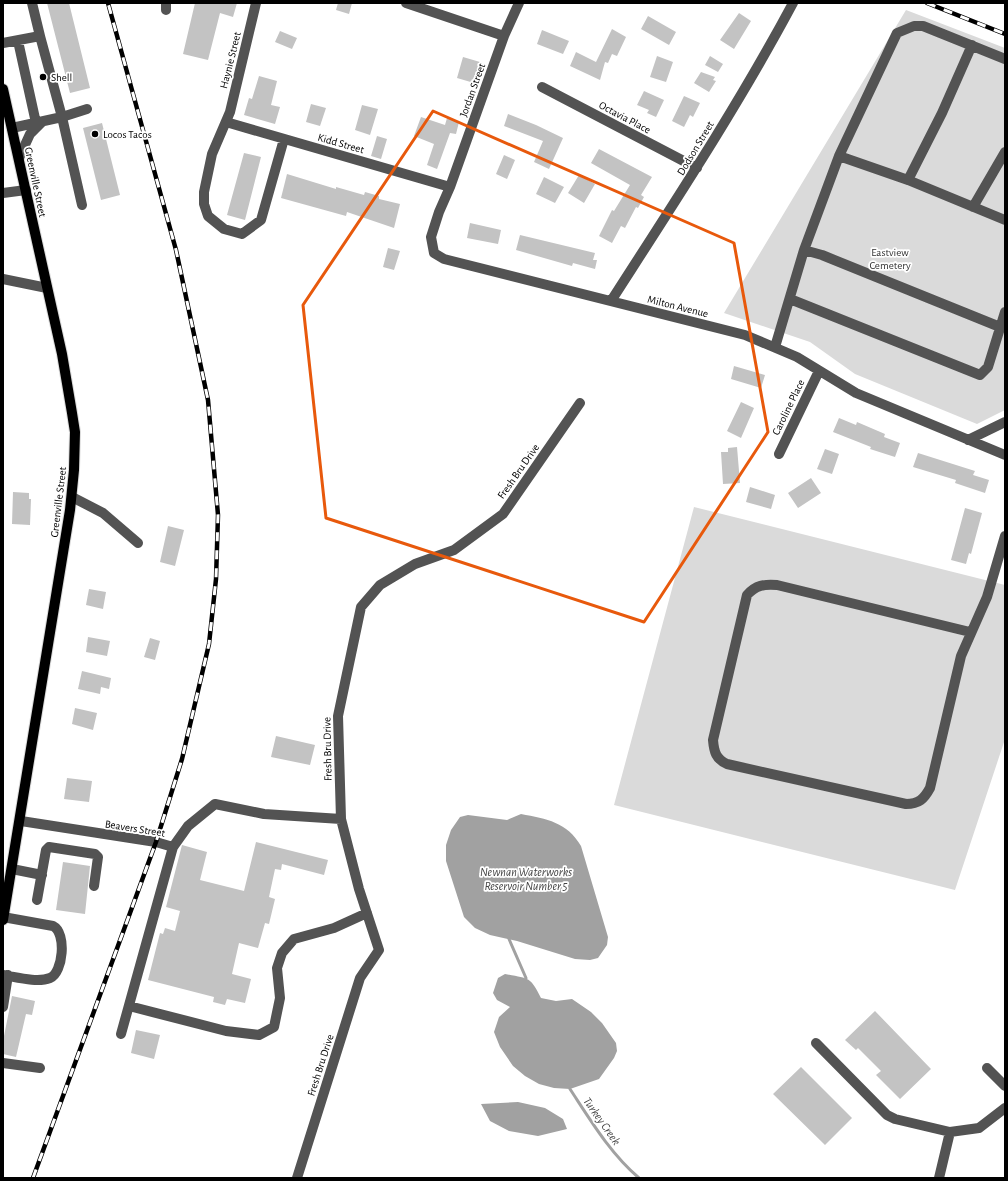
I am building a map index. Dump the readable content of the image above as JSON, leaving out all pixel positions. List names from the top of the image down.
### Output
{
  "streets": {
    "main road": ["Greenville Street"],
    "street": [
      "Haynie Street",
      "Jordan Street",
      "Octavia Place",
      "Kidd Street",
      "Dodson Street",
      "Milton Avenue",
      "Caroline Place",
      "Fresh Bru Drive",
      "Beavers Street"
    ]
  },
  "crossings": [
    ["Haynie Street", "Kidd Street"],
    ["Jordan Street", "Kidd Street"],
    ["Jordan Street", "Milton Avenue"],
    ["Octavia Place", "Dodson Street"],
    ["Kidd Street", "Milton Avenue"],
    ["Dodson Street", "Milton Avenue"],
    ["Greenville Street", "Beavers Street"],
    ["Milton Avenue", "Caroline Place"]
  ],
  "water": ["Newnan Waterworks Reservoir Number 5", "Turkey Creek"],
  "parks": ["Eastview Cemetery"],
  "places": ["Shell", "Locos Tacos"]
}
